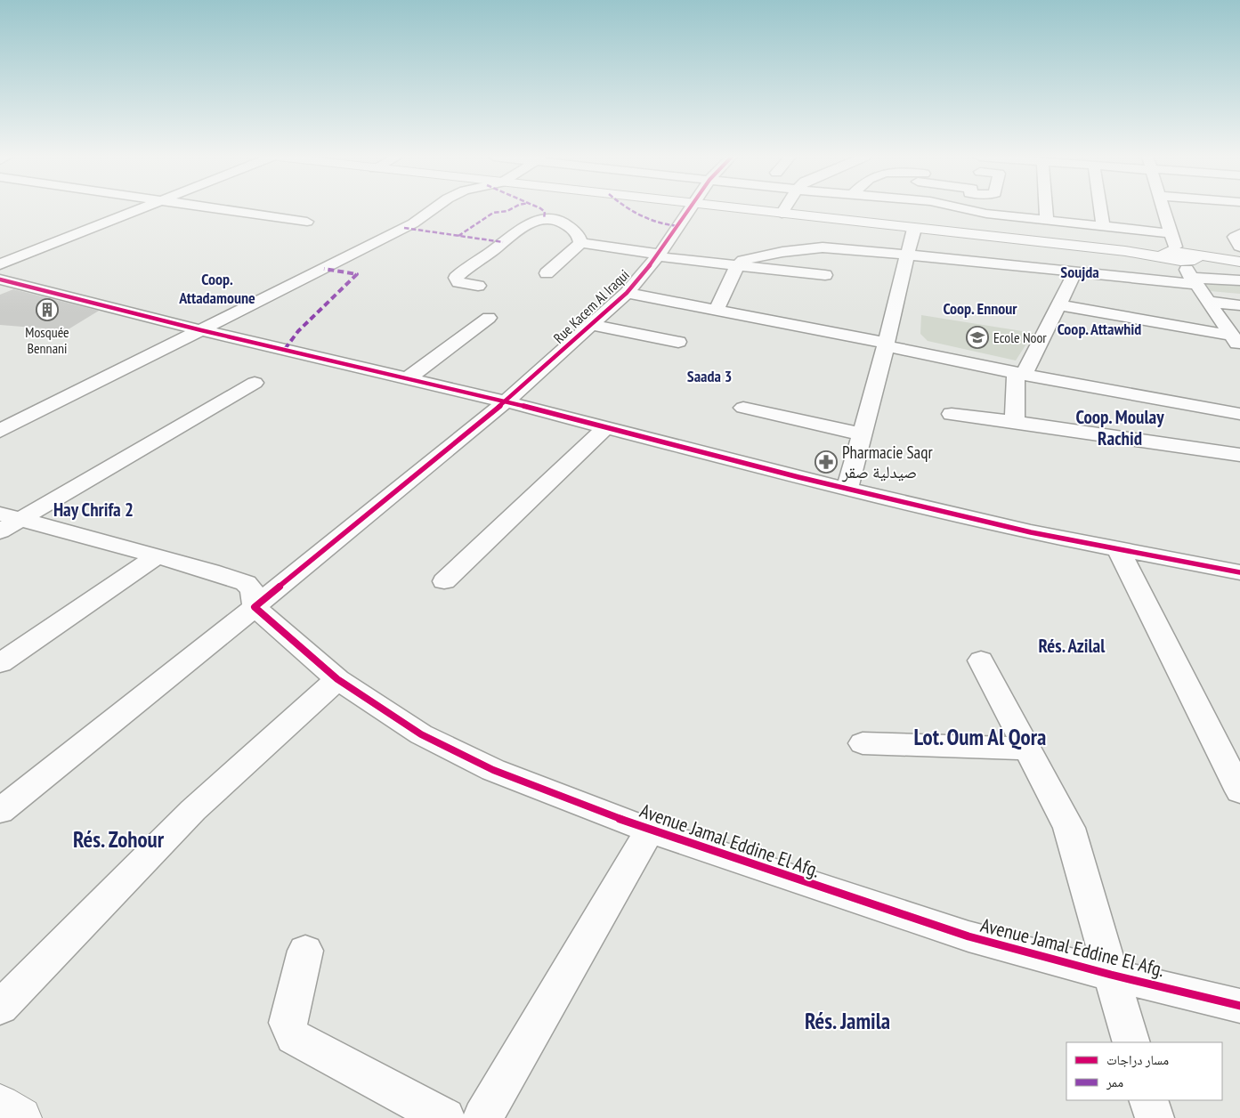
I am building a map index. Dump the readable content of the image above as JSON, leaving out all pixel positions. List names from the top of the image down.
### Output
{
  "streets": {
    "street": ["Rue Kacem Al Iraqui", "Avenue Jamal Eddine El Afg."]
  },
  "crossings": [
    ["Rue Kacem Al Iraqui", "Avenue Jamal Eddine El Afg."]
  ],
  "districts": [
    "Soujda",
    "Coop. Attadamoune",
    "Coop. Ennour",
    "Coop. Attawhid",
    "Saada 3",
    "Coop. Moulay Rachid",
    "Hay Chrifa 2",
    "Rés. Azilal",
    "Lot. Oum Al Qora",
    "Rés. Zohour",
    "Rés. Jamila"
  ],
  "places": {
    "building": ["Mosquée Bennani"],
    "school or university": ["Ecole Noor"],
    "pharmacy": ["Pharmacie Saqr صيدلية صقر"]
  },
  "legend": ["مسار دراجات", "ممر"]
}
